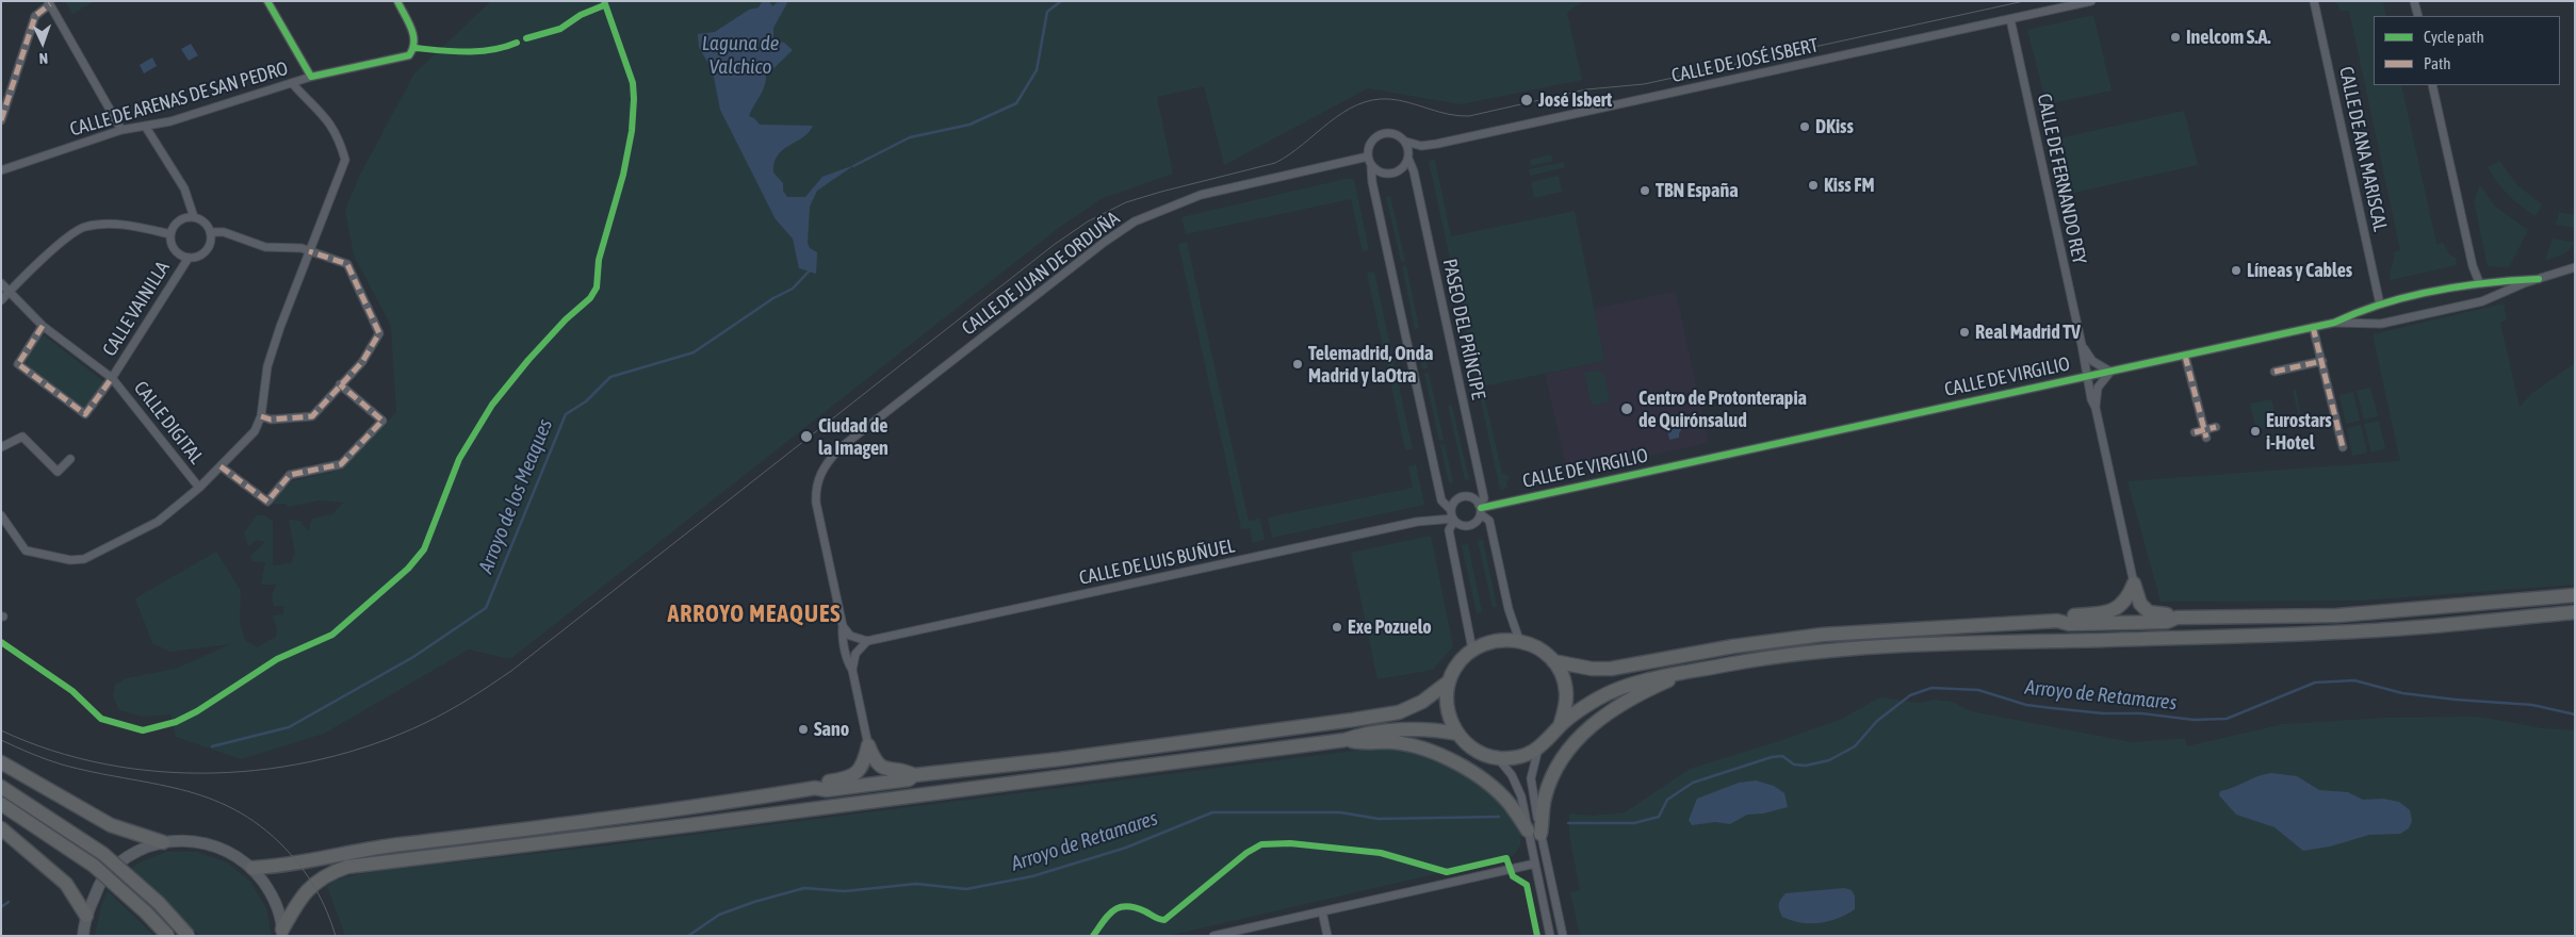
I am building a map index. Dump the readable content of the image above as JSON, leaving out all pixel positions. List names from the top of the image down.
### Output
{
  "streets": {
    "street": [
      "CALLE DE JOSÉ ISBERT",
      "CALLE DE ARENAS DE SAN PEDRO",
      "CALLE DE ANA MARISCAL",
      "CALLE DE FERNANDO REY",
      "CALLE DE JUAN DE ORDUÑA",
      "CALLE VAINILLA",
      "PASEO DEL PRÍNCIPE",
      "CALLE DE VIRGILIO",
      "CALLE DIGITAL",
      "CALLE DE LUIS BUÑUEL"
    ]
  },
  "crossings": [
    ["CALLE DE JOSÉ ISBERT", "CALLE DE FERNANDO REY"],
    ["CALLE DE JOSÉ ISBERT", "CALLE DE JUAN DE ORDUÑA"],
    ["CALLE DE JOSÉ ISBERT", "PASEO DEL PRÍNCIPE"],
    ["CALLE DE ANA MARISCAL", "CALLE DE VIRGILIO"],
    ["CALLE DE FERNANDO REY", "CALLE DE VIRGILIO"],
    ["CALLE DE JUAN DE ORDUÑA", "PASEO DEL PRÍNCIPE"],
    ["CALLE VAINILLA", "CALLE DIGITAL"],
    ["PASEO DEL PRÍNCIPE", "CALLE DE VIRGILIO"],
    ["PASEO DEL PRÍNCIPE", "CALLE DE LUIS BUÑUEL"],
    ["CALLE DE VIRGILIO", "CALLE DE LUIS BUÑUEL"]
  ],
  "districts": ["ARROYO MEAQUES"],
  "water": ["Laguna de Valchico", "Arroyo de los Meaques", "Arroyo de Retamares"],
  "places": [
    "Inelcom S.A.",
    "José Isbert",
    "DKiss",
    "Kiss FM",
    "TBN España",
    "Líneas y Cables",
    "Real Madrid TV",
    "Telemadrid, Onda Madrid y laOtra",
    "Centro de Protonterapia de Quirónsalud",
    "Eurostars i-Hotel",
    "Ciudad de la Imagen",
    "Exe Pozuelo",
    "Sano"
  ],
  "legend": ["Cycle path", "Path"],
  "north": "bottom"
}
